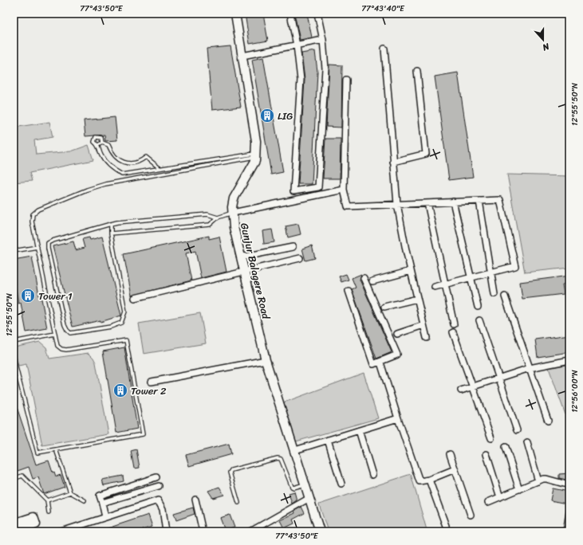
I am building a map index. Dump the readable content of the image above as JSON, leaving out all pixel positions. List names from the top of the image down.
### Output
{
  "streets": {
    "street": ["Gunjur Balagere Road"]
  },
  "places": {
    "building": ["LIG", "Tower 1", "Tower 2"]
  },
  "north": "bottom",
  "coordinates": [
    "77°43'50\"E",
    "77°43'40\"E",
    "12°55'50\"N",
    "12°56'00\"N"
  ]
}
